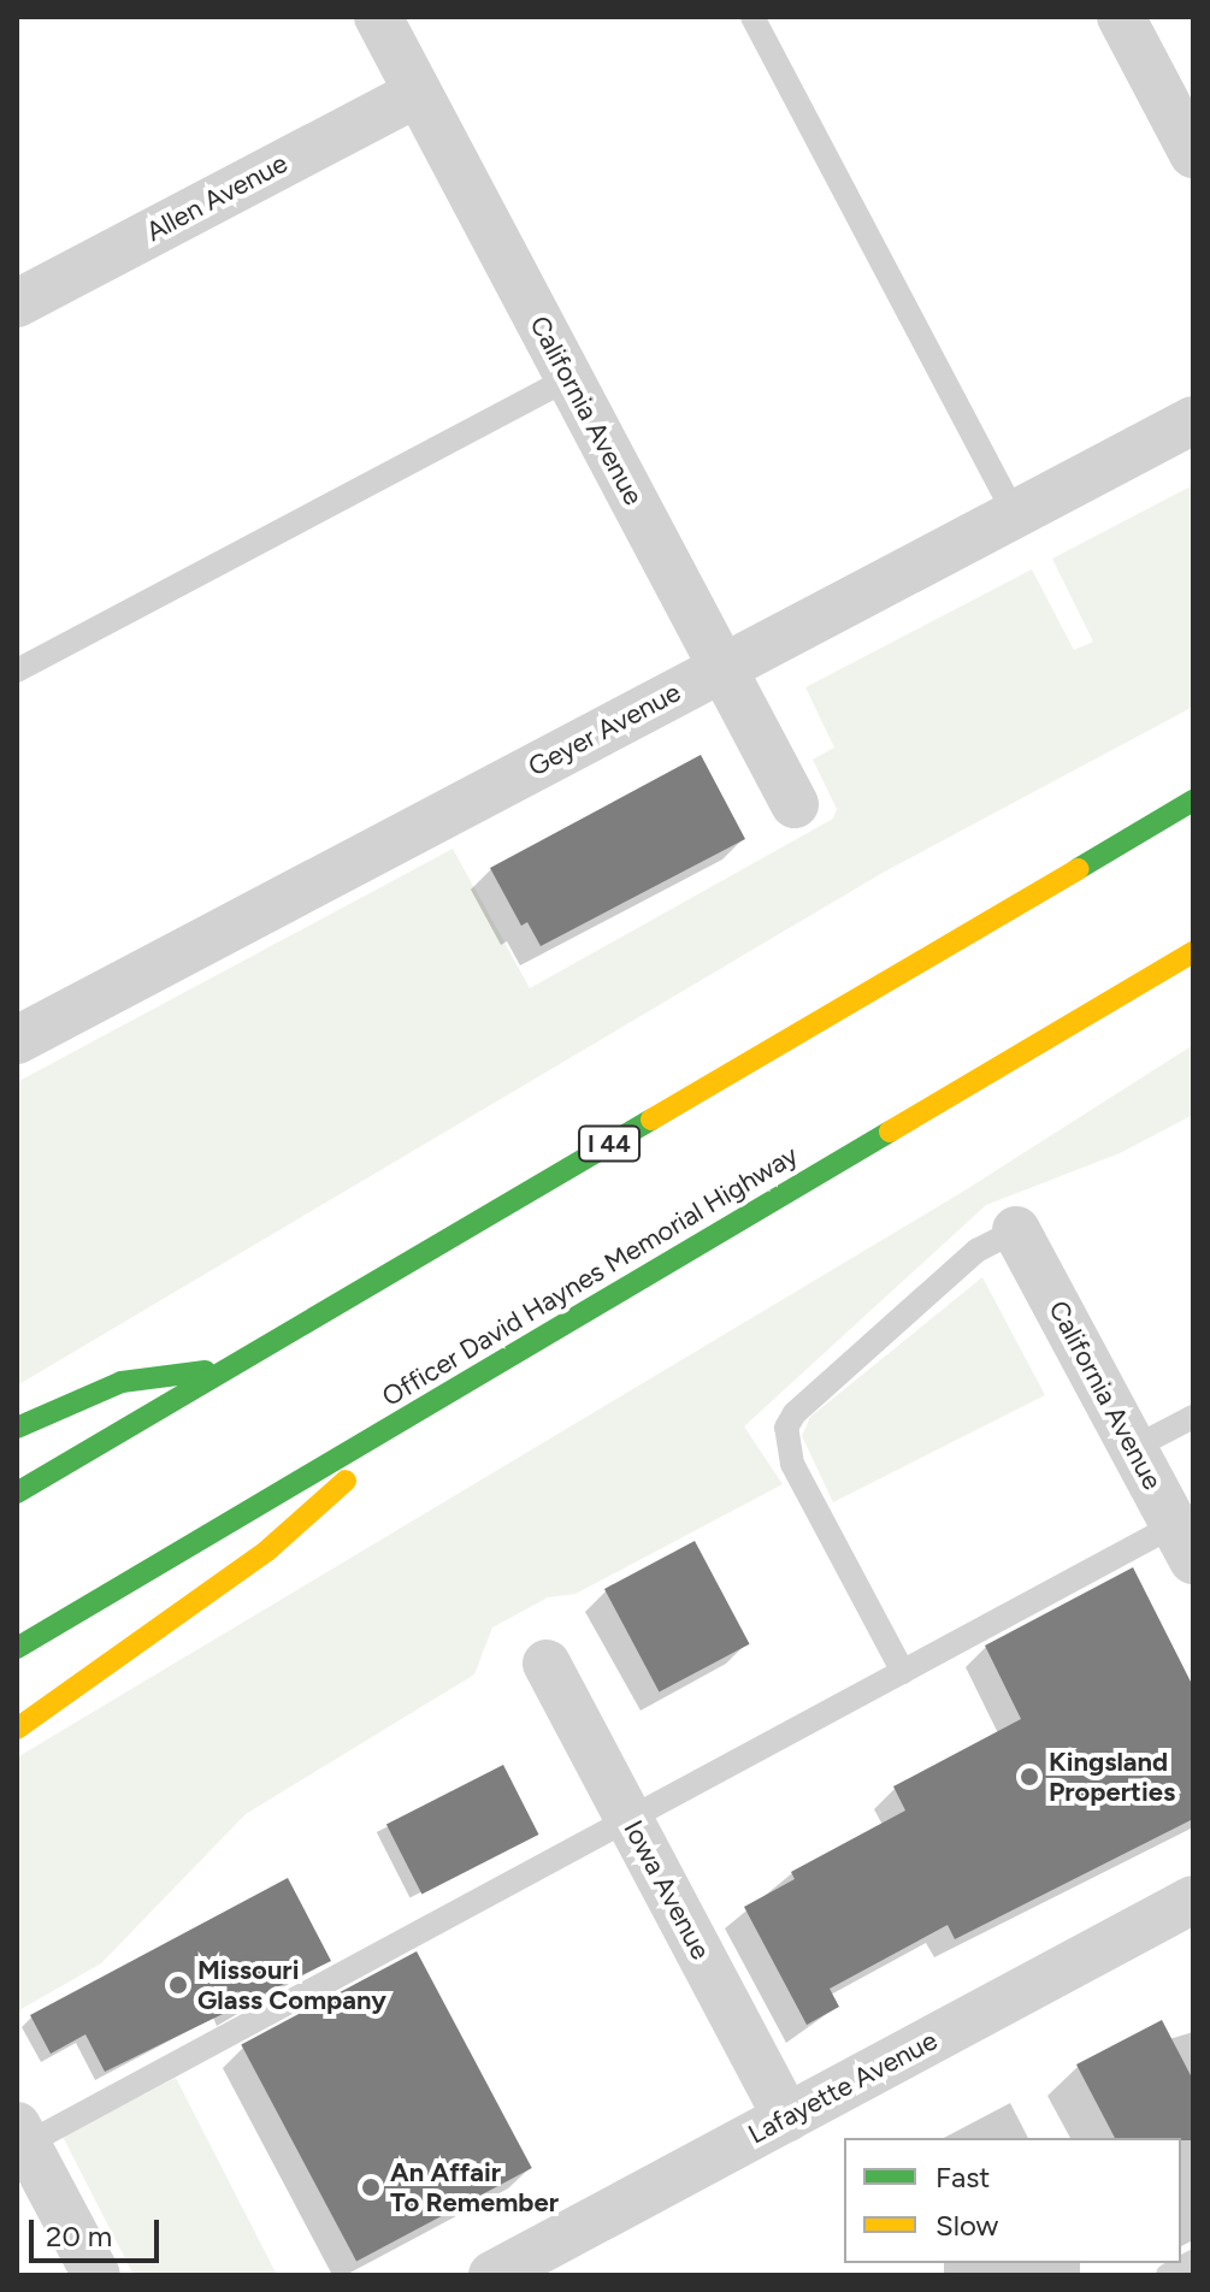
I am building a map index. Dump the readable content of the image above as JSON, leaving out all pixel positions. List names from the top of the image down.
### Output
{
  "streets": {
    "highway": ["I 44", "Officer David Haynes Memorial Highway"],
    "street": [
      "Allen Avenue",
      "California Avenue",
      "Geyer Avenue",
      "Iowa Avenue",
      "Lafayette Avenue"
    ]
  },
  "crossings": [
    ["Allen Avenue", "California Avenue"],
    ["California Avenue", "Geyer Avenue"],
    ["Iowa Avenue", "Lafayette Avenue"]
  ],
  "places": ["Kingsland Properties", "Missouri Glass Company", "An Affair To Remember"],
  "legend": ["Fast", "Slow"],
  "scale_bar": "20 m"
}
